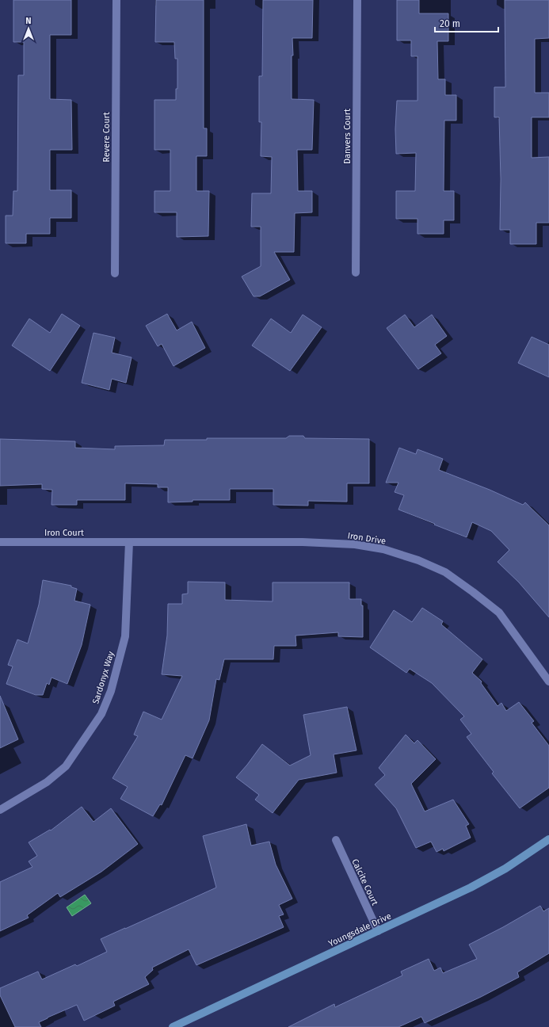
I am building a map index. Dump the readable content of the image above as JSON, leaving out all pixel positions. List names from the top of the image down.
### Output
{
  "streets": {
    "street": [
      "Danvers Court",
      "Revere Court",
      "Iron Court",
      "Iron Drive",
      "Sardonyx Way",
      "Calcite Court",
      "Youngsdale Drive"
    ]
  },
  "crossings": [
    ["Iron Court", "Iron Drive"],
    ["Iron Court", "Sardonyx Way"],
    ["Iron Drive", "Sardonyx Way"],
    ["Calcite Court", "Youngsdale Drive"]
  ],
  "scale_bar": "20 m",
  "north": "top"
}
